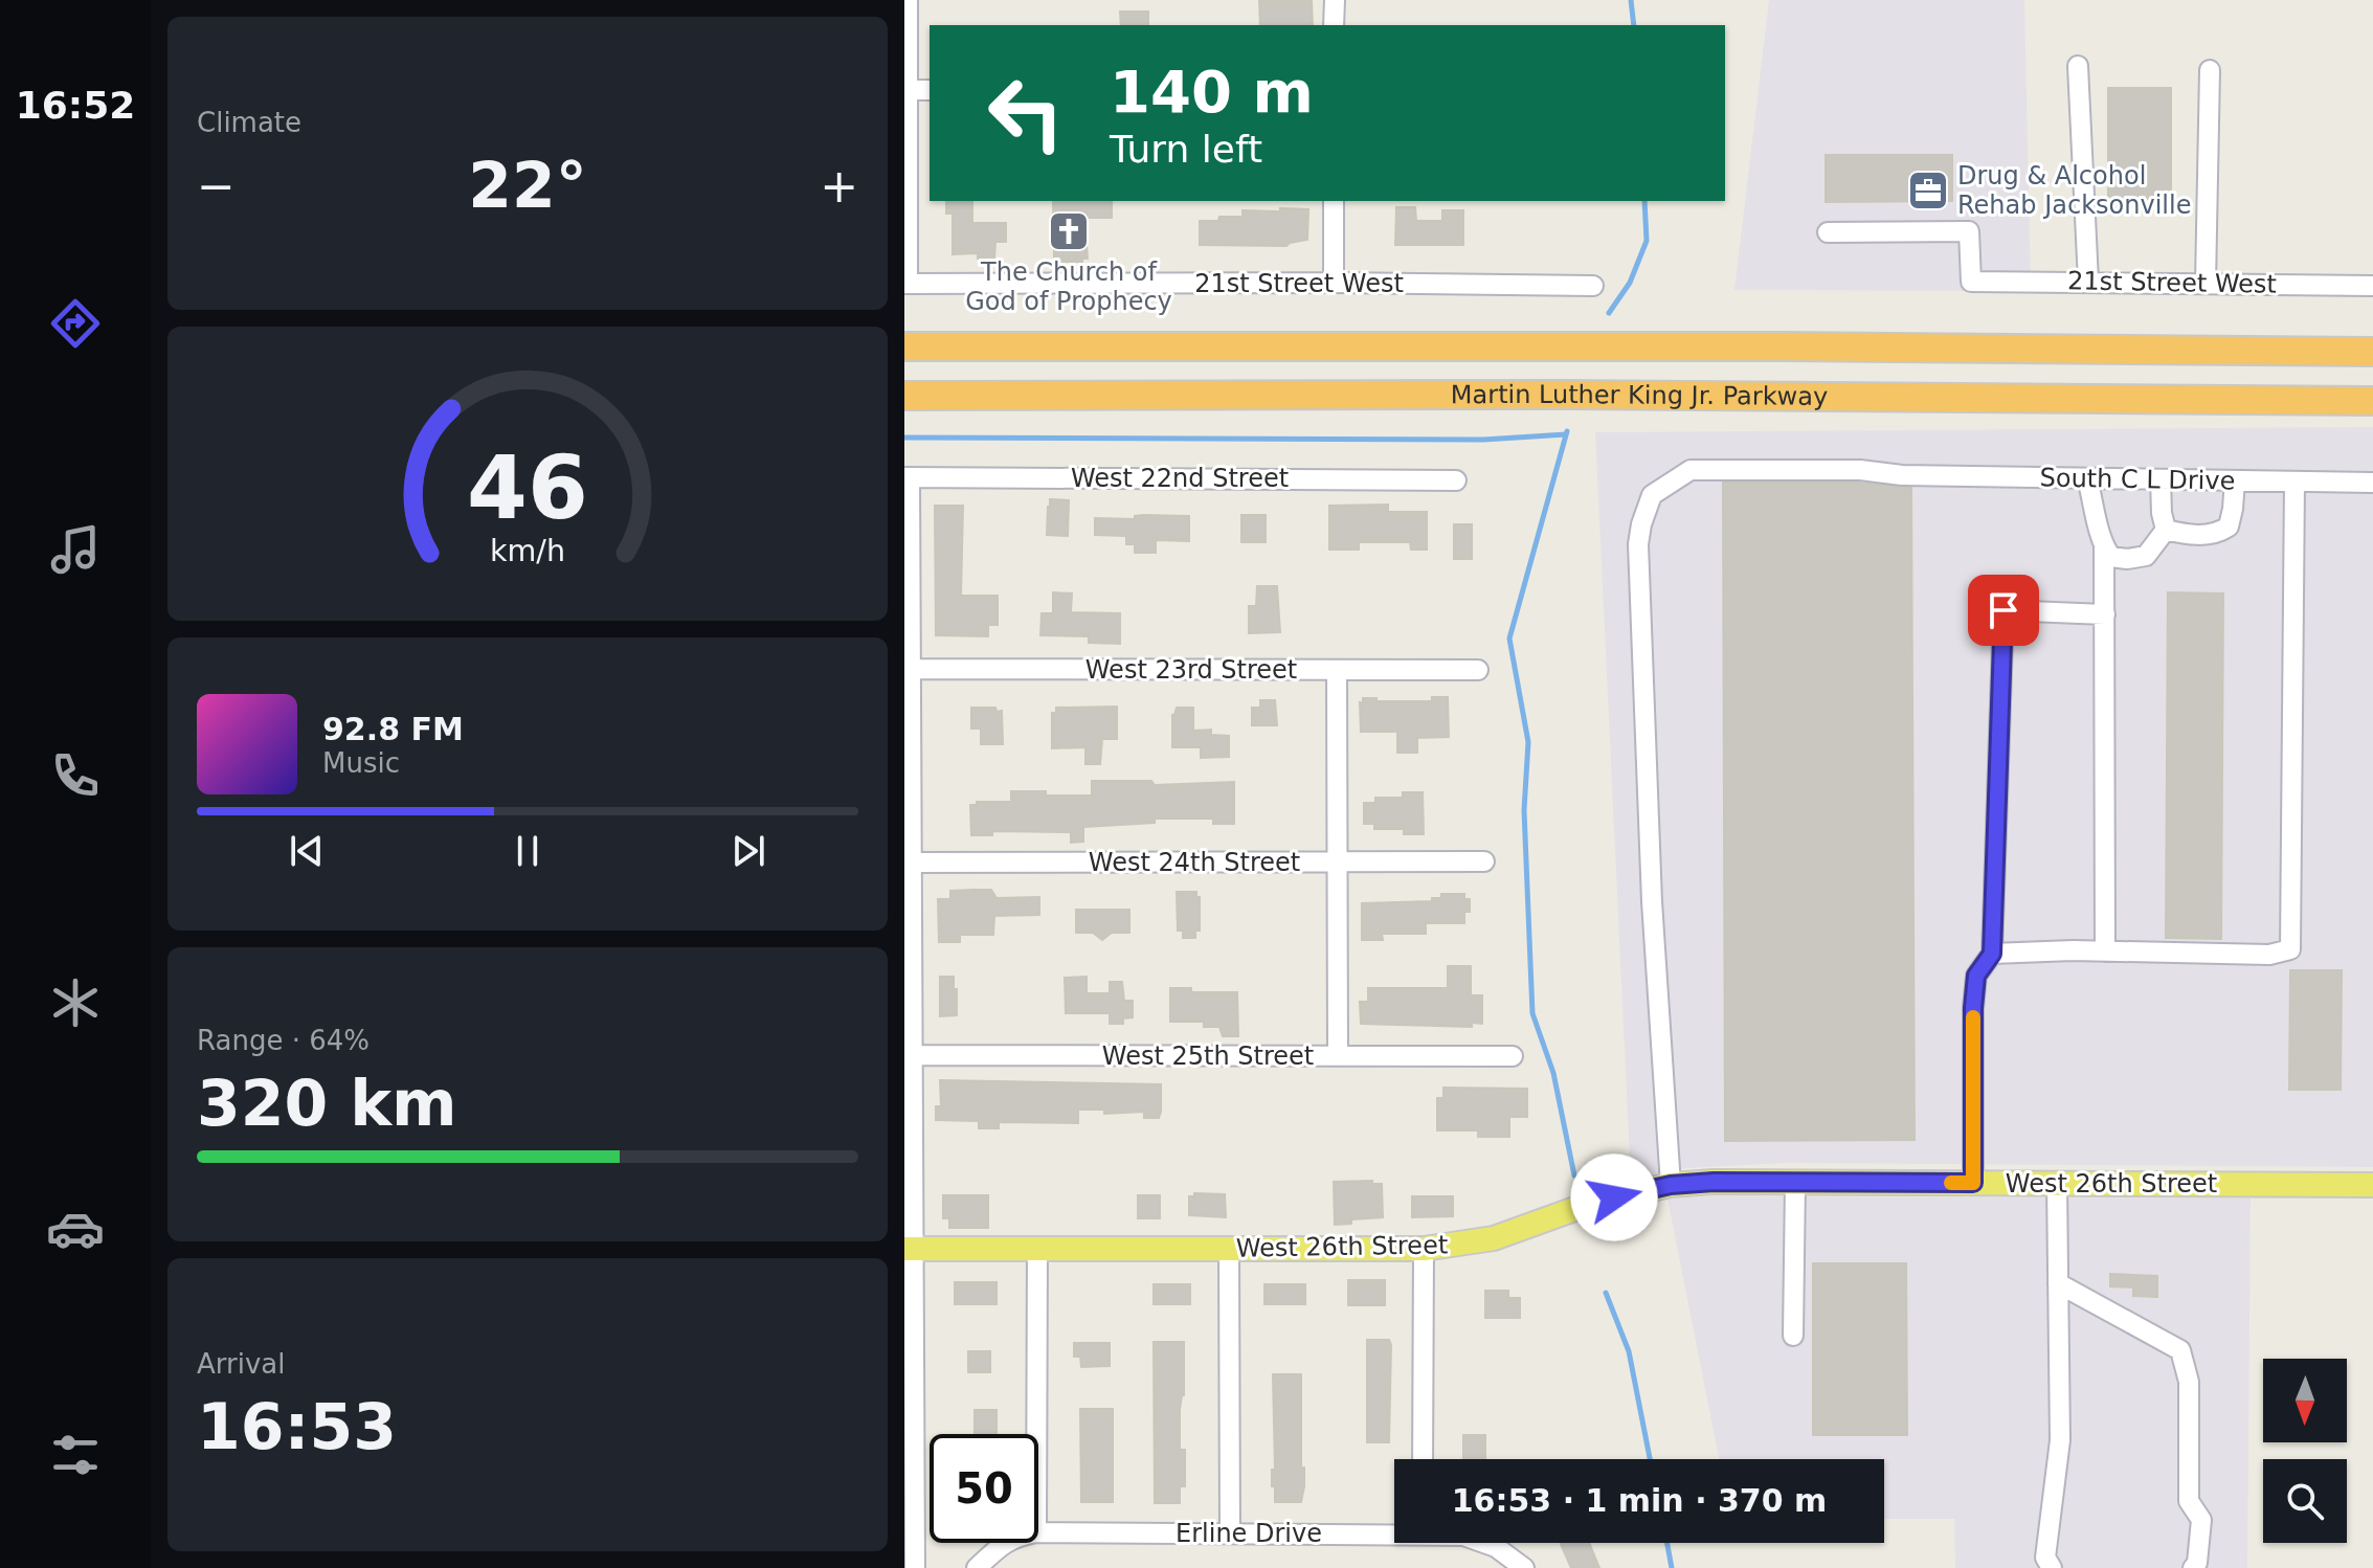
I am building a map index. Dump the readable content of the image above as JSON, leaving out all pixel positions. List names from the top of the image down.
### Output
{
  "streets": {
    "highway": ["Martin Luther King Jr. Parkway"],
    "main road": ["West 26th Street"],
    "street": [
      "21st Street West",
      "West 22nd Street",
      "South C L Drive",
      "West 23rd Street",
      "West 24th Street",
      "West 25th Street",
      "Erline Drive"
    ]
  },
  "crossings": [
    ["South C L Drive", "West 26th Street"]
  ],
  "places": {
    "office": ["Drug & Alcohol Rehab Jacksonville"],
    "church": ["The Church of God of Prophecy"]
  },
  "north": "bottom",
  "page": {
    "tabs": "16:52",
    "tile": [
      "Climate",
      ["Range · 64%", "320 km"],
      ["Arrival", "16:53"]
    ],
    "turn": ["140 m", "Turn left"],
    "heat": ["−", "22°", "+"],
    "song": ["92.8 FM", "Music"],
    "limit": "50",
    "trip": "16:53 · 1 min · 370 m",
    "gauge": ["46", "km/h"]
  }
}
